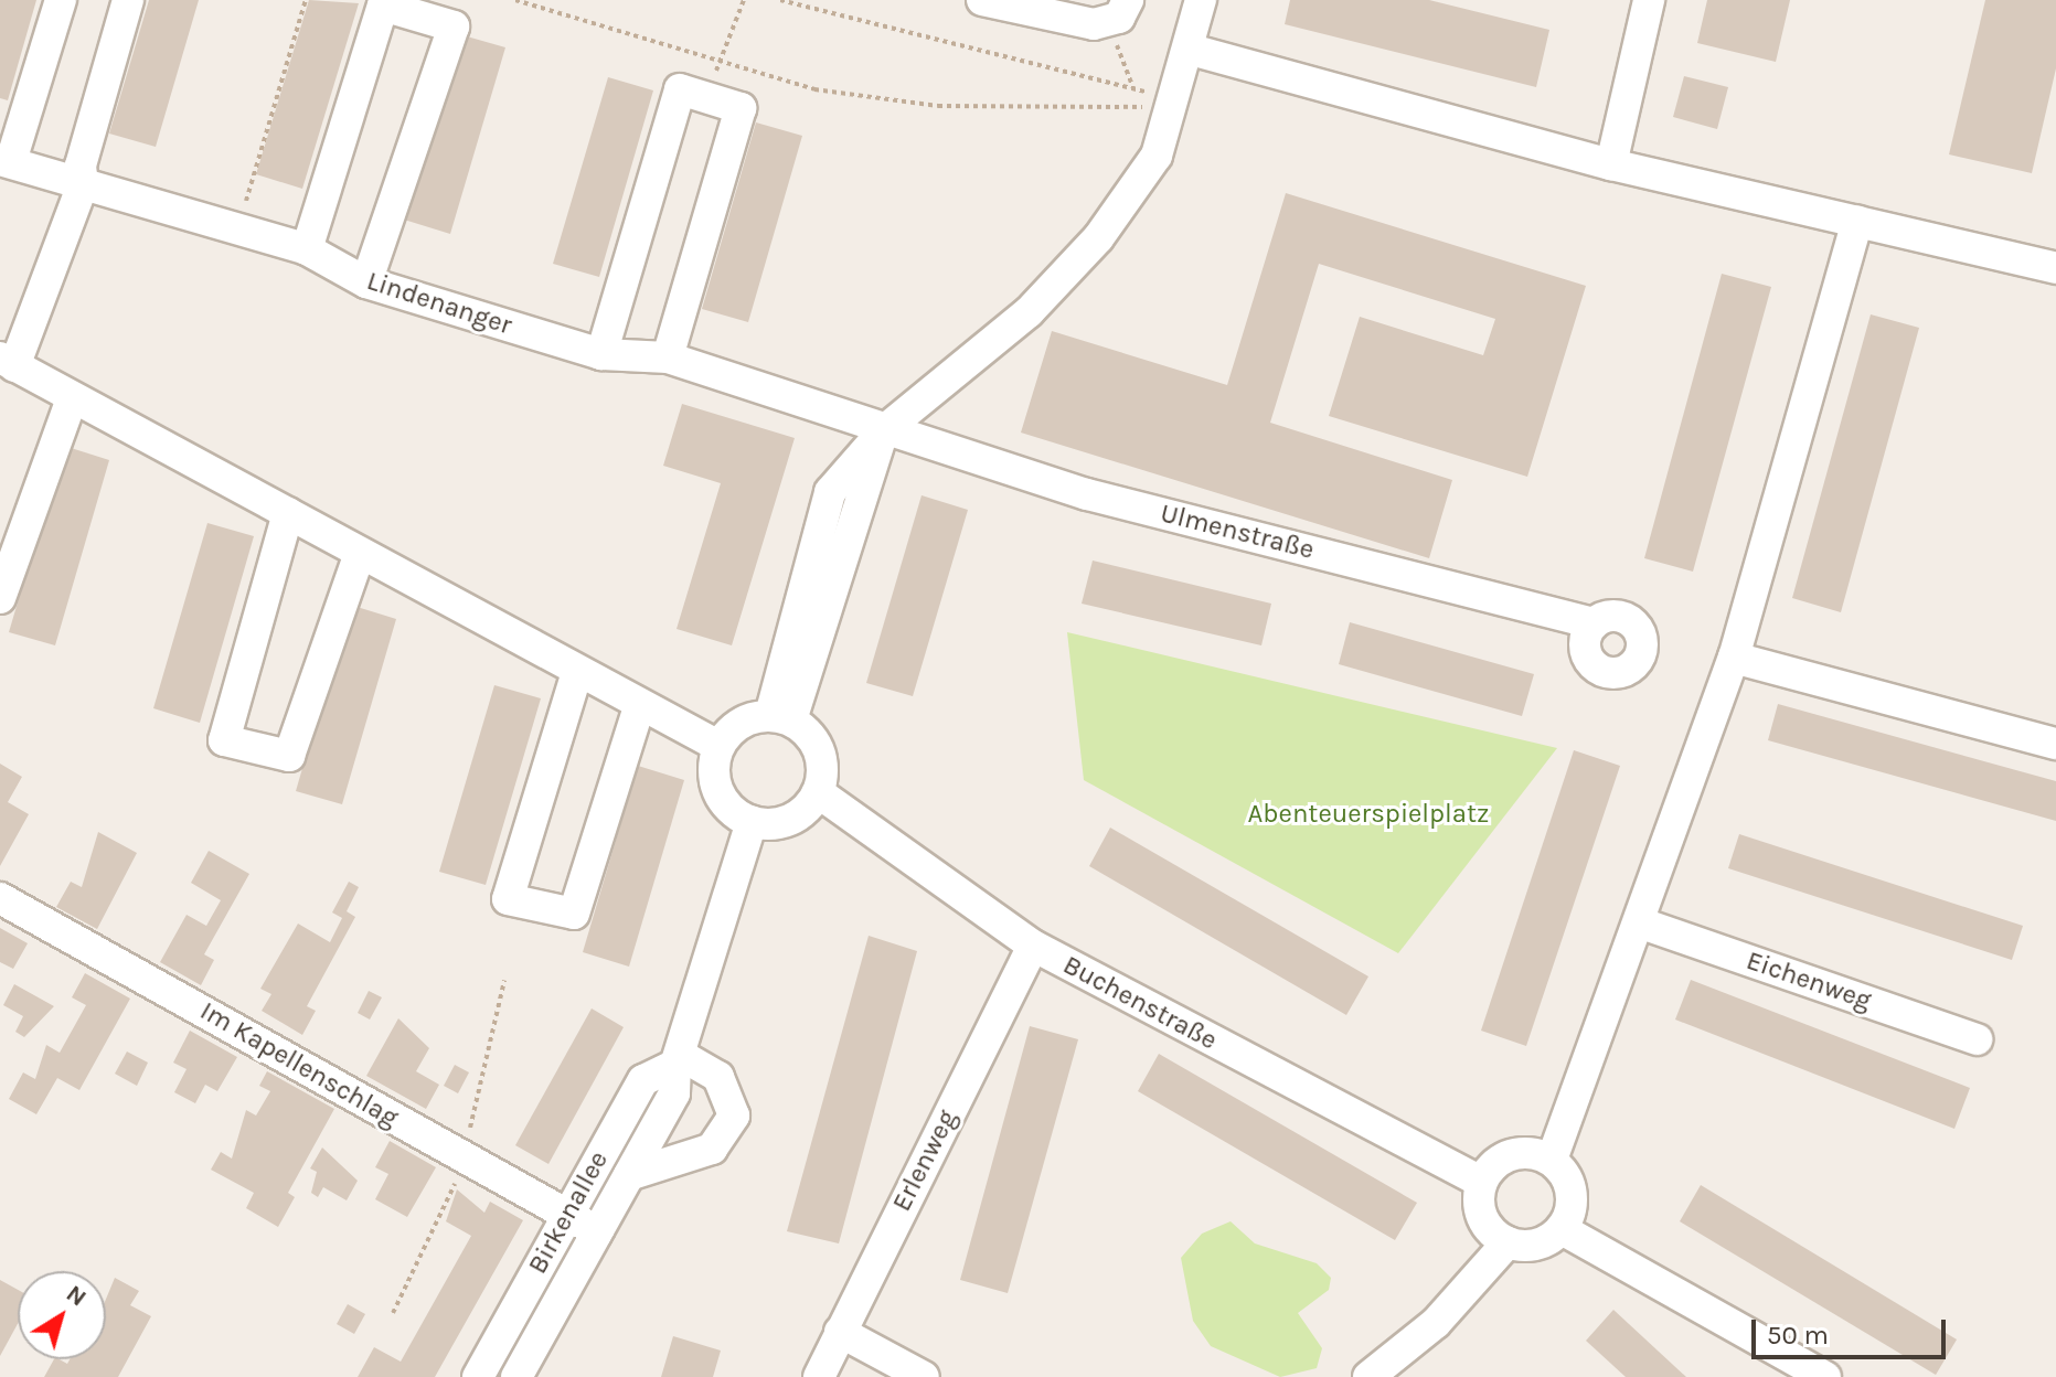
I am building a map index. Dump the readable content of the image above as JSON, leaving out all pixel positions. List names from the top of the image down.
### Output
{
  "streets": {
    "street": [
      "Lindenanger",
      "Ulmenstraße",
      "Eichenweg",
      "Buchenstraße",
      "Im Kapellenschlag",
      "Erlenweg",
      "Birkenallee"
    ]
  },
  "crossings": [
    ["Lindenanger", "Ulmenstraße"],
    ["Buchenstraße", "Erlenweg"],
    ["Buchenstraße", "Birkenallee"],
    ["Im Kapellenschlag", "Birkenallee"]
  ],
  "parks": ["Abenteuerspielplatz"],
  "scale_bar": "50 m",
  "north": "top right"
}
